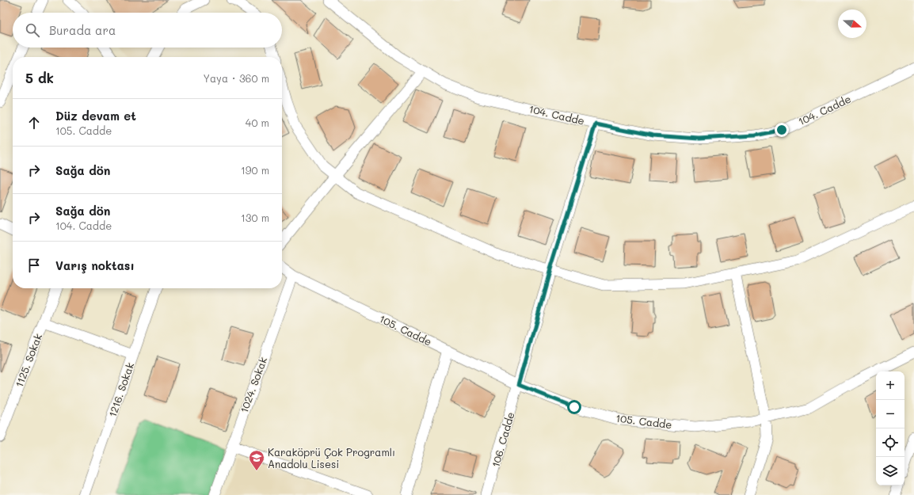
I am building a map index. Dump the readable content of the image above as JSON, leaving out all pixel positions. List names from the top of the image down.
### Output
{
  "streets": {
    "street": [
      "104. Cadde",
      "105. Cadde",
      "1125. Sokak",
      "1024. Sokak",
      "1216. Sokak",
      "106. Cadde"
    ]
  },
  "crossings": [
    ["104. Cadde", "106. Cadde"],
    ["105. Cadde", "1024. Sokak"],
    ["105. Cadde", "106. Cadde"]
  ],
  "places": {
    "school or university": ["Karaköprü Çok Programlı Anadolu Lisesi"]
  },
  "north": "right",
  "page": {
    "search": "Burada ara",
    "heading": ["5 dk", "Yaya · 360 m"],
    "list": [
      ["Düz devam et", "105. Cadde", "40 m"],
      ["Sağa dön", "190 m"],
      ["Sağa dön", "104. Cadde", "130 m"],
      "Varış noktası"
    ],
    "map_buttons": ["+", "−"]
  }
}
